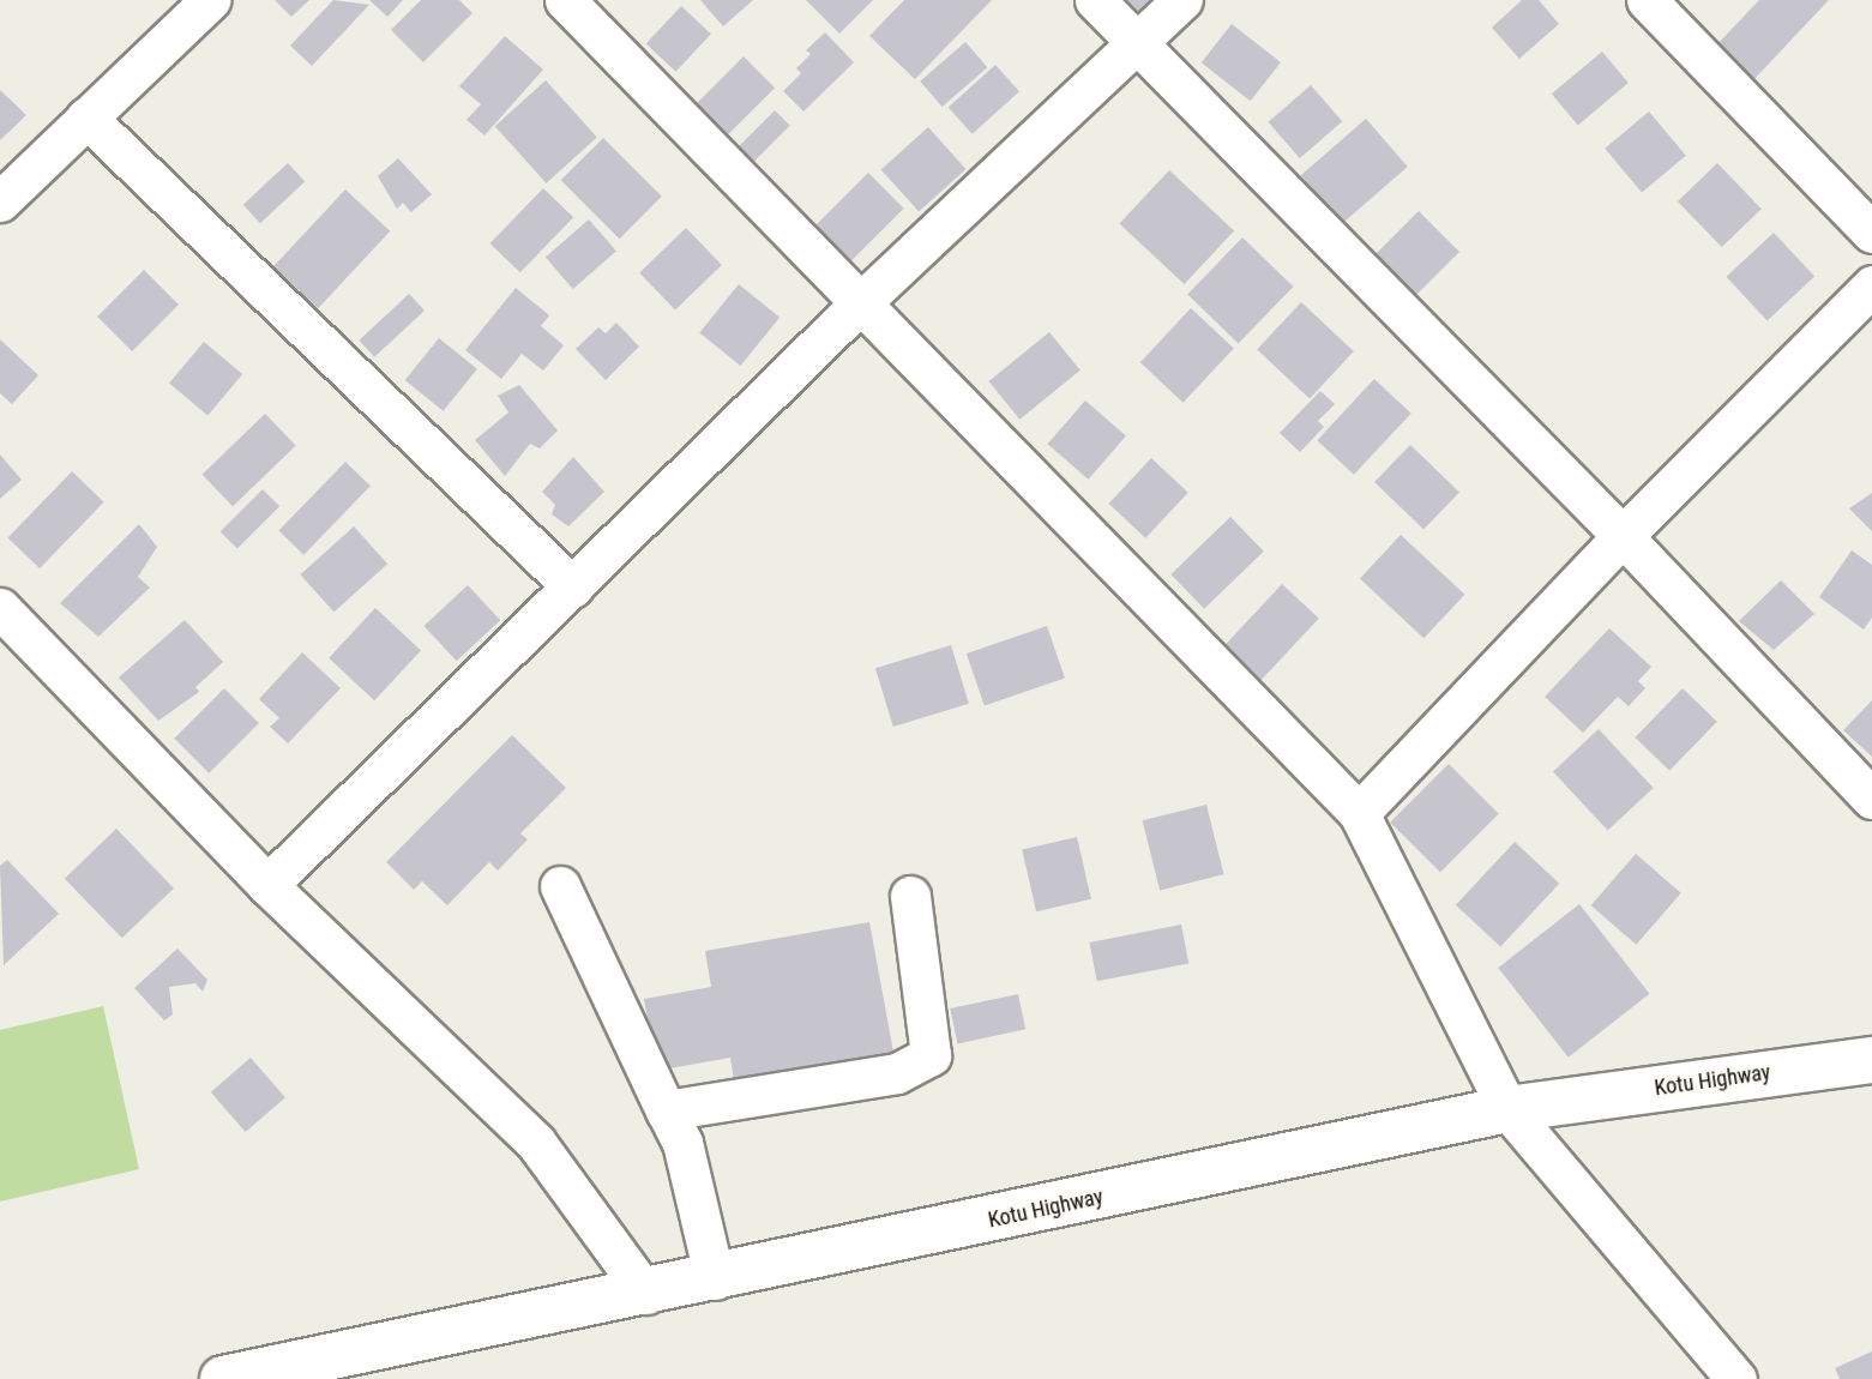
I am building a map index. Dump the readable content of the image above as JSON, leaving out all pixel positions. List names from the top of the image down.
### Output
{
  "streets": {
    "street": ["Kotu Highway"]
  }
}
